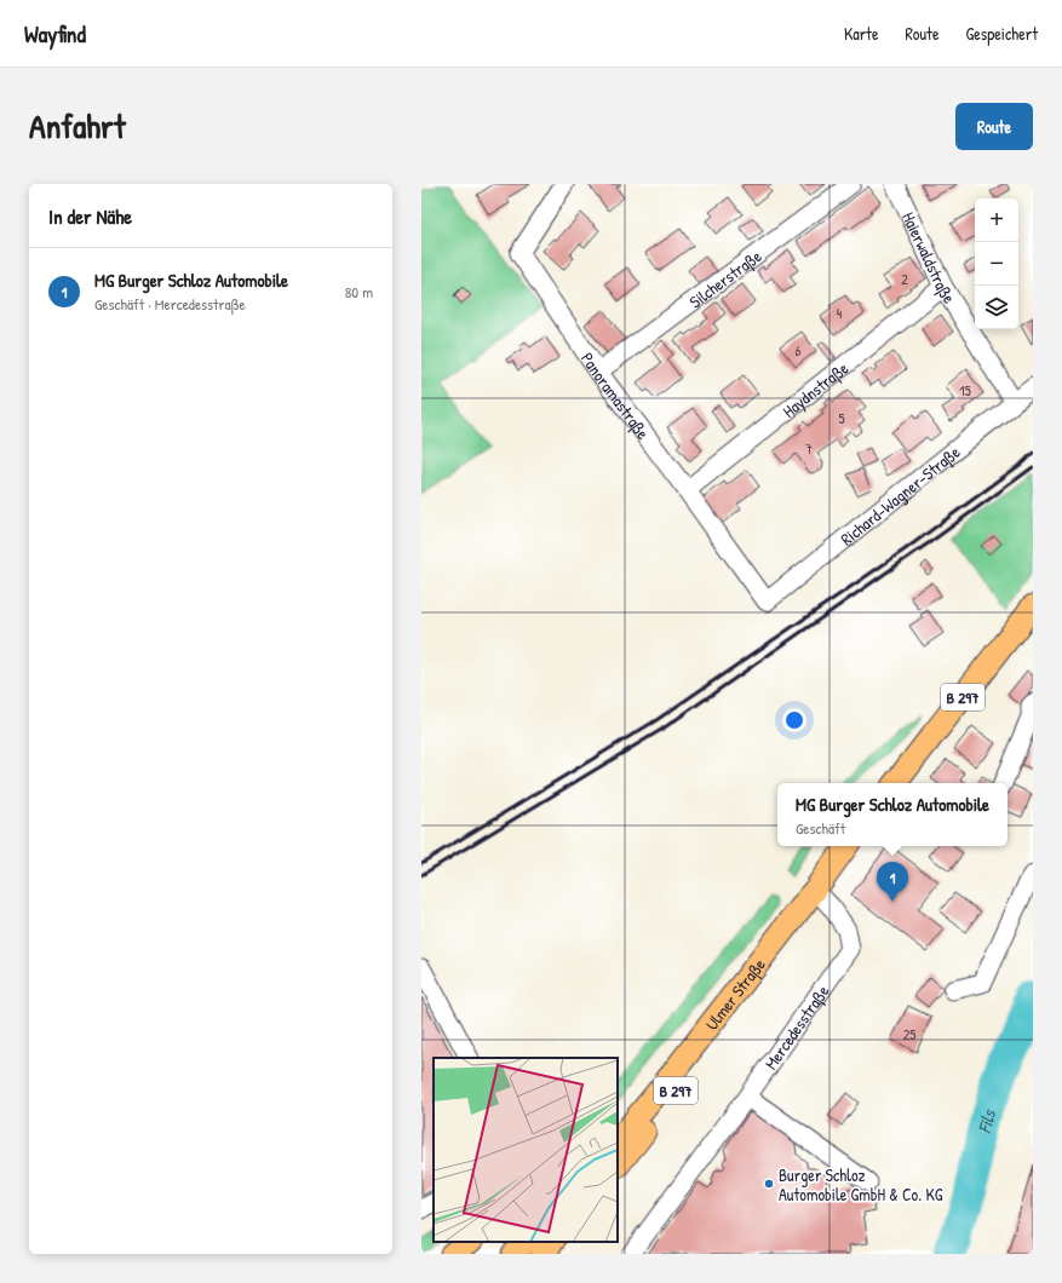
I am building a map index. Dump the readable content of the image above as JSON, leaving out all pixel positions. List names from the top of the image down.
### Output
{
  "streets": {
    "main road": ["B 297", "Ulmer Straße"],
    "street": [
      "Haierwaldstraße",
      "Silcherstraße",
      "Haydnstraße",
      "Panoramastraße",
      "Richard-Wagner-Straße",
      "Mercedesstraße"
    ]
  },
  "crossings": [
    ["Haierwaldstraße", "Haydnstraße"],
    ["Haierwaldstraße", "Richard-Wagner-Straße"],
    ["Silcherstraße", "Panoramastraße"],
    ["Haydnstraße", "Panoramastraße"],
    ["Panoramastraße", "Richard-Wagner-Straße"],
    ["B 297", "Ulmer Straße"],
    ["Ulmer Straße", "Mercedesstraße"]
  ],
  "water": ["Fils"],
  "places": ["Burger Schloz Automobile GmbH & Co. KG"],
  "house_numbers": [
    "2",
    "4",
    "6",
    "15",
    "5",
    "7",
    "25"
  ],
  "page": {
    "header": "Wayfind",
    "nav": ["Karte", "Route", "Gespeichert"],
    "title": "Anfahrt",
    "buttons": "Route",
    "heading": "In der Nähe",
    "map_buttons": ["+", "−"],
    "list": [
      {
        "mark": "1",
        "name": "MG Burger Schloz Automobile",
        "note": "Geschäft · Mercedesstraße",
        "value": "80 m"
      }
    ],
    "popup": ["MG Burger Schloz Automobile", "Geschäft"],
    "pins": "1"
  }
}
